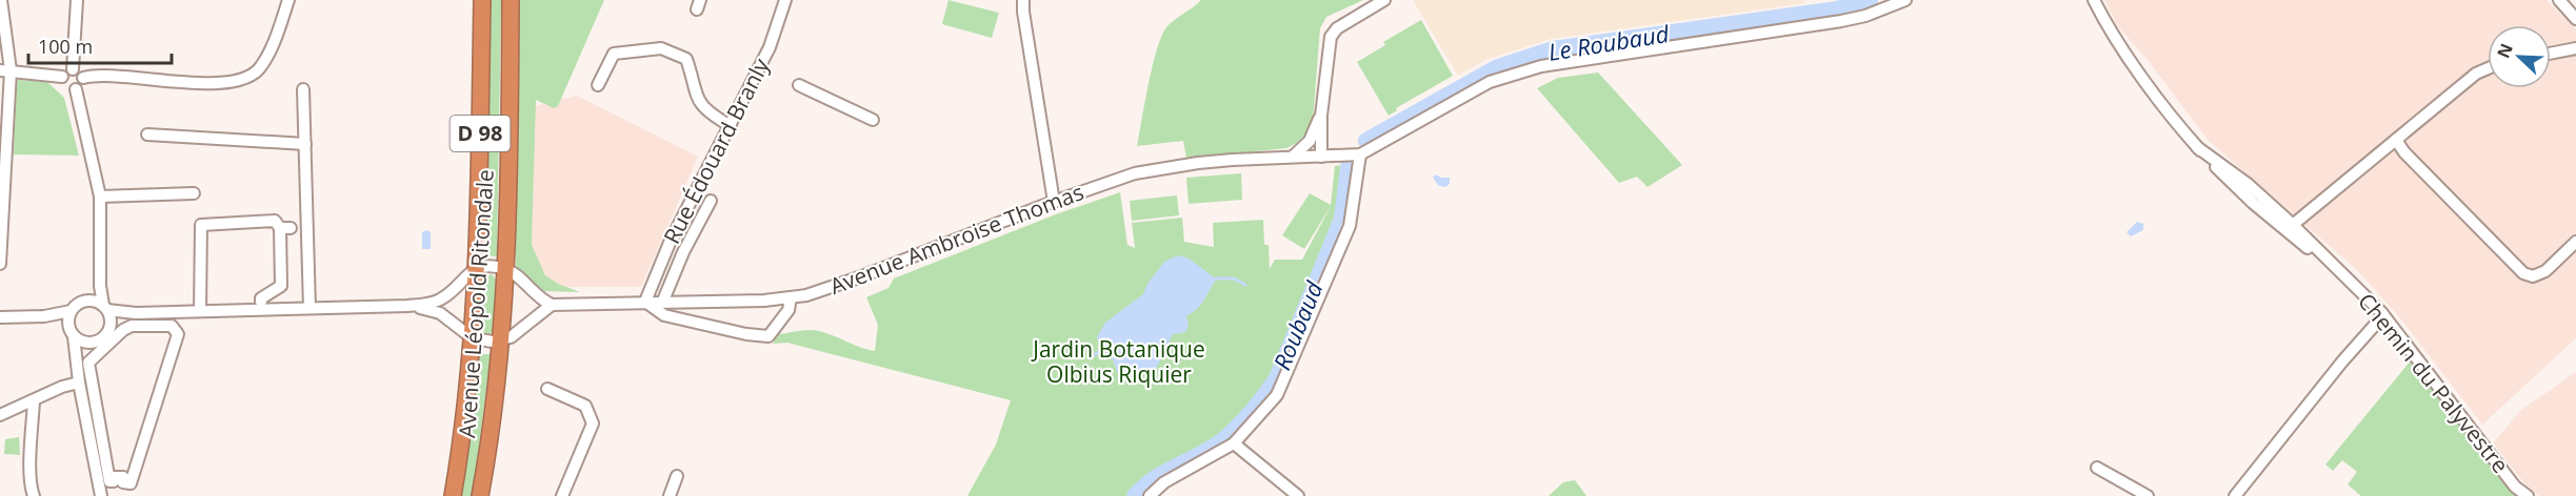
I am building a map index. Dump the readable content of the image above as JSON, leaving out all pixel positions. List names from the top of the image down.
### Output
{
  "streets": {
    "highway": ["D 98", "Avenue Léopold Ritondale"],
    "street": ["Rue Édouard Branly", "Avenue Ambroise Thomas", "Chemin du Palyvestre"]
  },
  "crossings": [
    ["Rue Édouard Branly", "Avenue Ambroise Thomas"]
  ],
  "water": ["Le Roubaud", "Roubaud"],
  "parks": ["Jardin Botanique Olbius Riquier"],
  "scale_bar": "100 m",
  "north": "top left"
}
